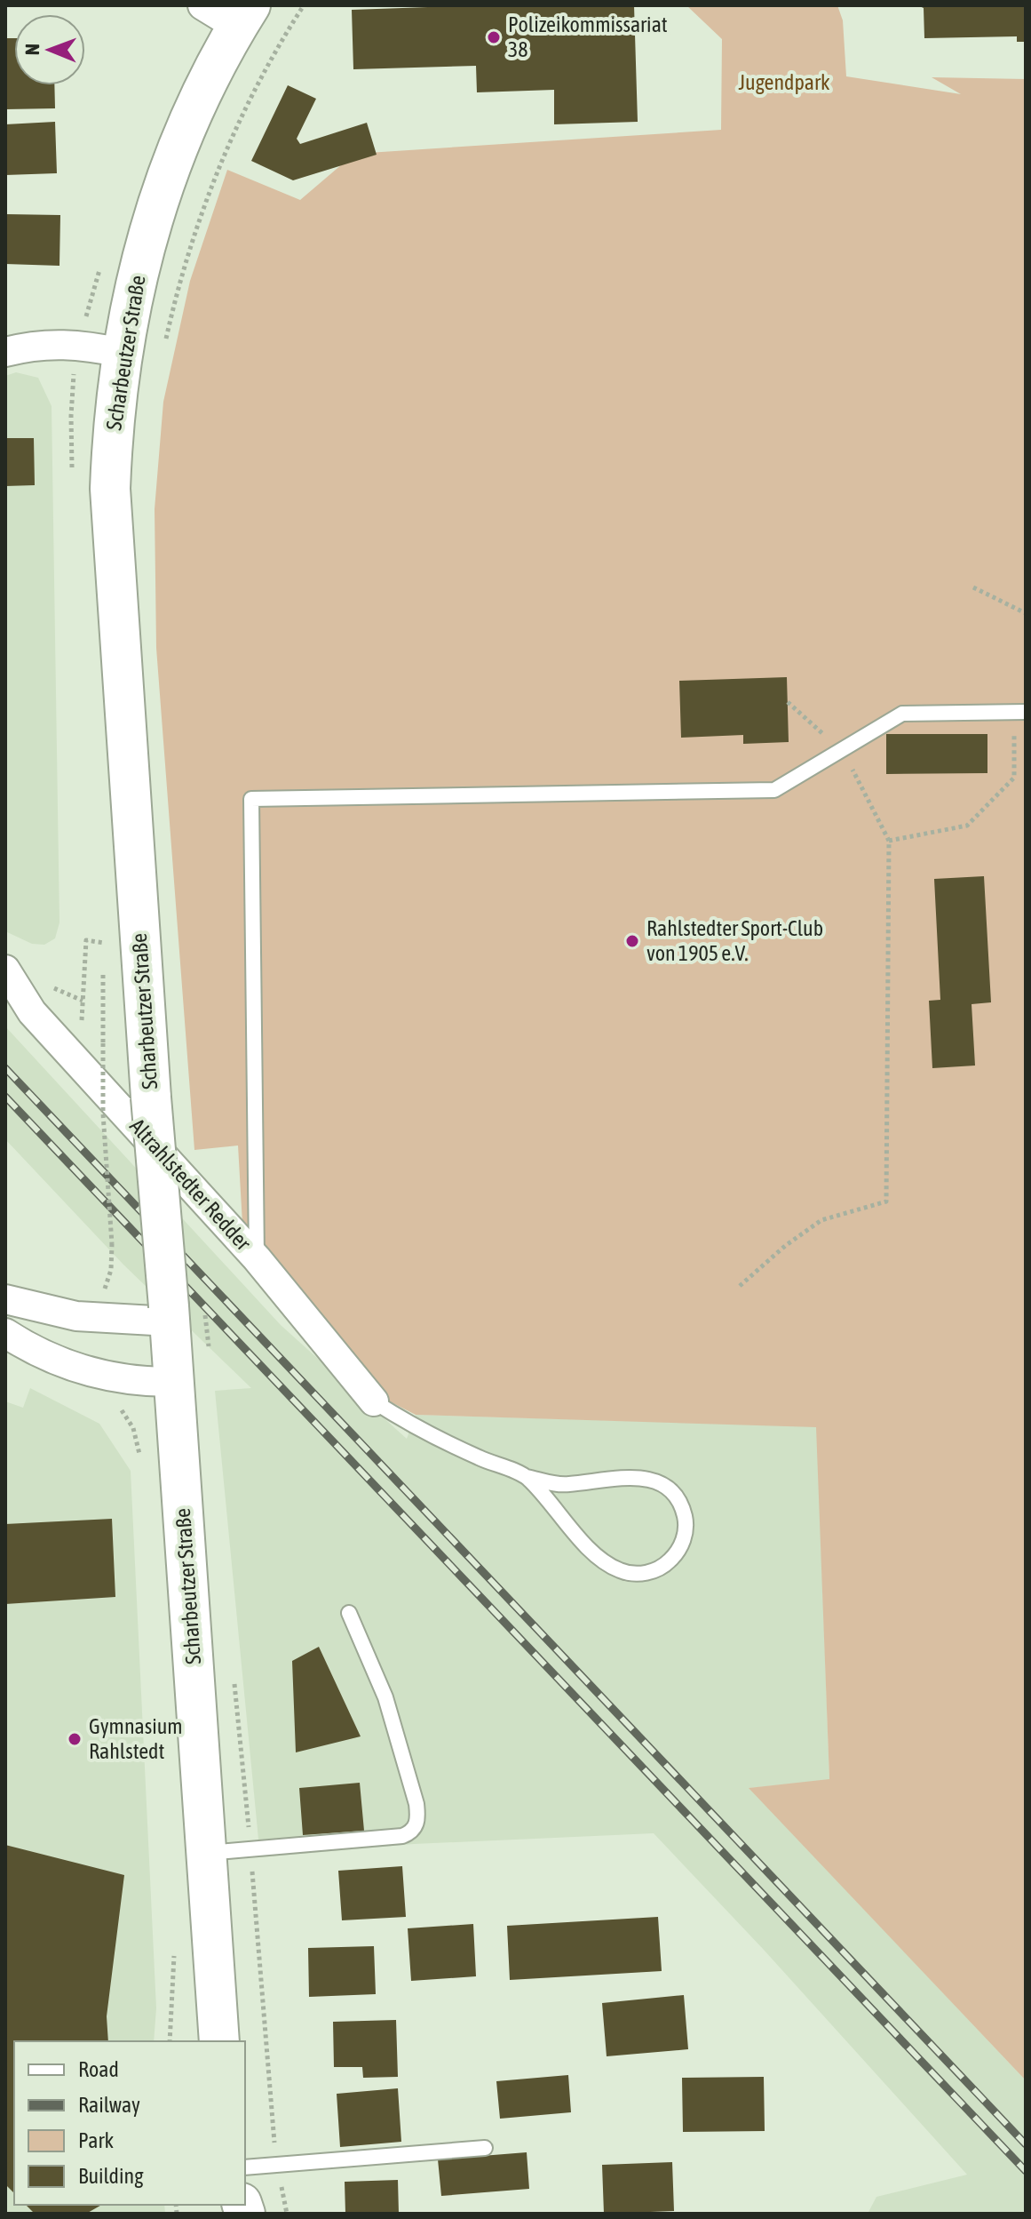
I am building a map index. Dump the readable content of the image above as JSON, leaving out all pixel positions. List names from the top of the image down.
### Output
{
  "streets": {
    "main road": ["Scharbeutzer Straße"],
    "street": ["Altrahlstedter Redder"]
  },
  "parks": ["Jugendpark"],
  "places": ["Polizeikommissariat 38", "Rahlstedter Sport-Club von 1905 e.V.", "Gymnasium Rahlstedt"],
  "legend": [
    "Road",
    "Railway",
    "Park",
    "Building"
  ],
  "north": "left"
}
